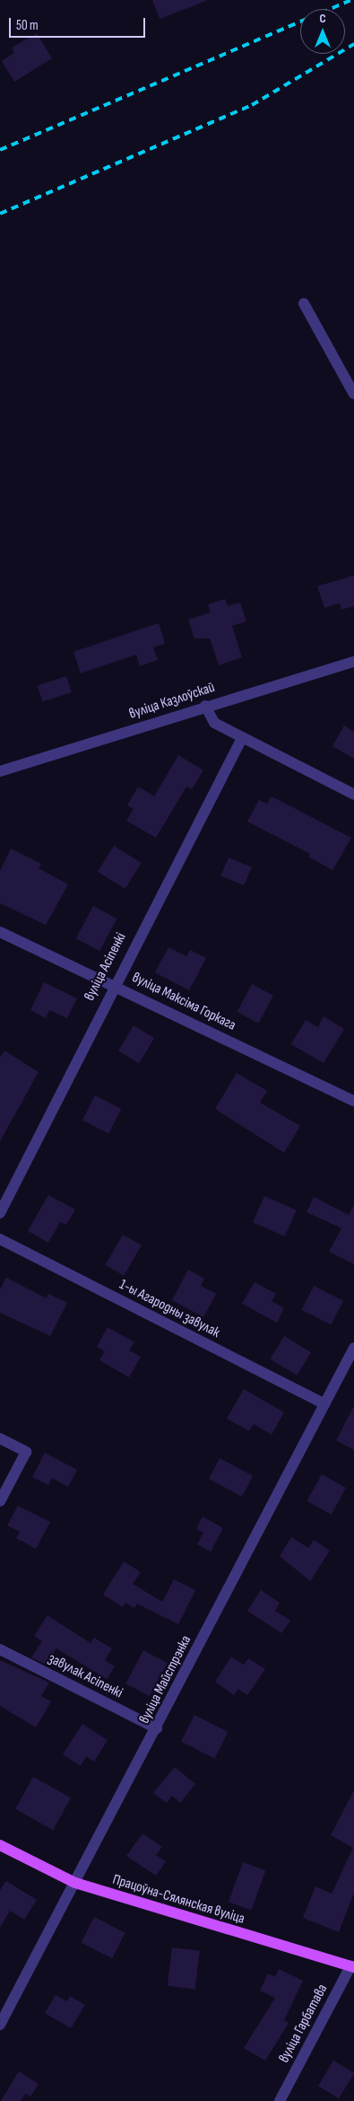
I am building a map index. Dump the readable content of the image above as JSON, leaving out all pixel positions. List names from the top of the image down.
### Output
{
  "streets": {
    "main road": ["Працоўна-Сялянская вуліца"],
    "street": [
      "вуліца Казлоўскай",
      "вуліца Асіпенкі",
      "вуліца Максіма Горкага",
      "1-ы Агародны завулак",
      "завулак Асіпенкі",
      "вуліца Майстрэнка",
      "вуліца Гарбатава"
    ]
  },
  "crossings": [
    ["вуліца Асіпенкі", "вуліца Максіма Горкага"],
    ["1-ы Агародны завулак", "вуліца Майстрэнка"],
    ["завулак Асіпенкі", "вуліца Майстрэнка"],
    ["вуліца Майстрэнка", "Працоўна-Сялянская вуліца"],
    ["Працоўна-Сялянская вуліца", "вуліца Гарбатава"]
  ],
  "scale_bar": "50 m",
  "north": "top"
}
